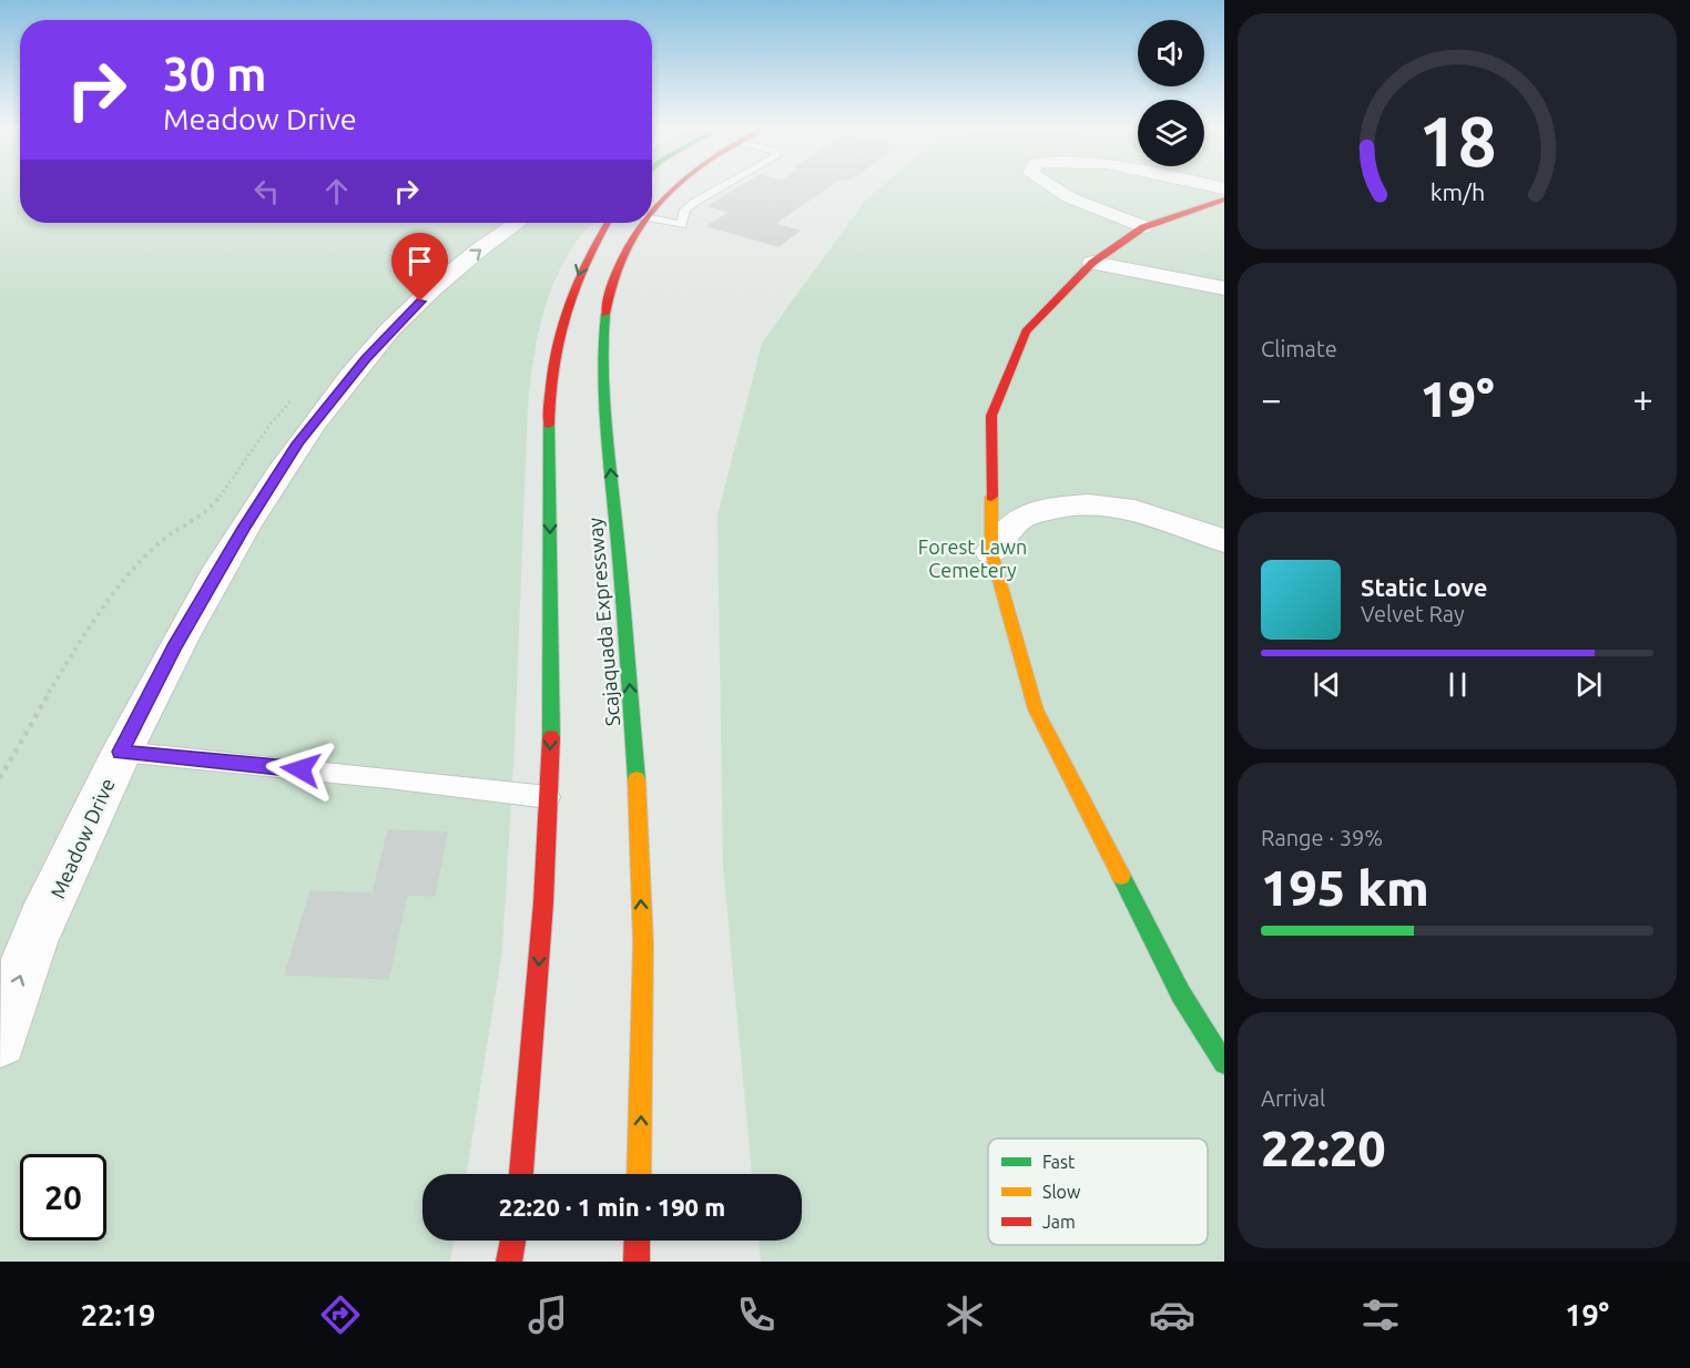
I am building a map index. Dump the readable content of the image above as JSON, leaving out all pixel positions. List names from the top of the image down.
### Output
{
  "streets": {
    "main road": ["Scajaquada Expressway"],
    "street": ["Meadow Drive"]
  },
  "one_way": ["Meadow Drive"],
  "parks": ["Forest Lawn Cemetery"],
  "legend": ["Fast", "Slow", "Jam"],
  "page": {
    "turn": ["30 m", "Meadow Drive"],
    "tile": [
      "Climate",
      ["Range · 39%", "195 km"],
      ["Arrival", "22:20"]
    ],
    "heat": ["−", "19°", "+"],
    "song": ["Static Love", "Velvet Ray"],
    "limit": "20",
    "trip": "22:20 · 1 min · 190 m",
    "tabs": ["22:19", "19°"],
    "gauge": ["18", "km/h"]
  }
}
